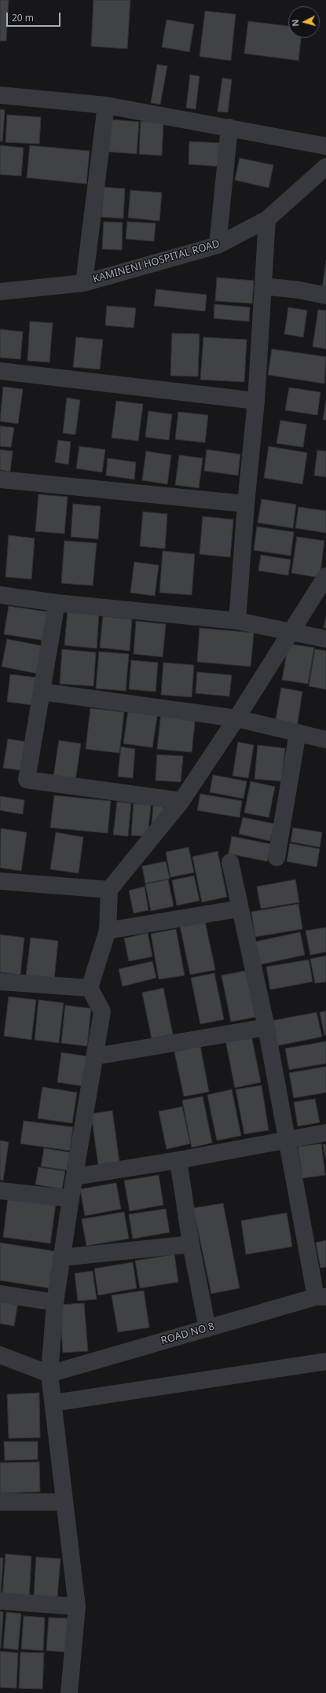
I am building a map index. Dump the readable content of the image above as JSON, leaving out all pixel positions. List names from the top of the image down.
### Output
{
  "streets": {
    "street": ["KAMINENI HOSPITAL ROAD", "ROAD NO 8"]
  },
  "scale_bar": "20 m",
  "north": "left"
}
